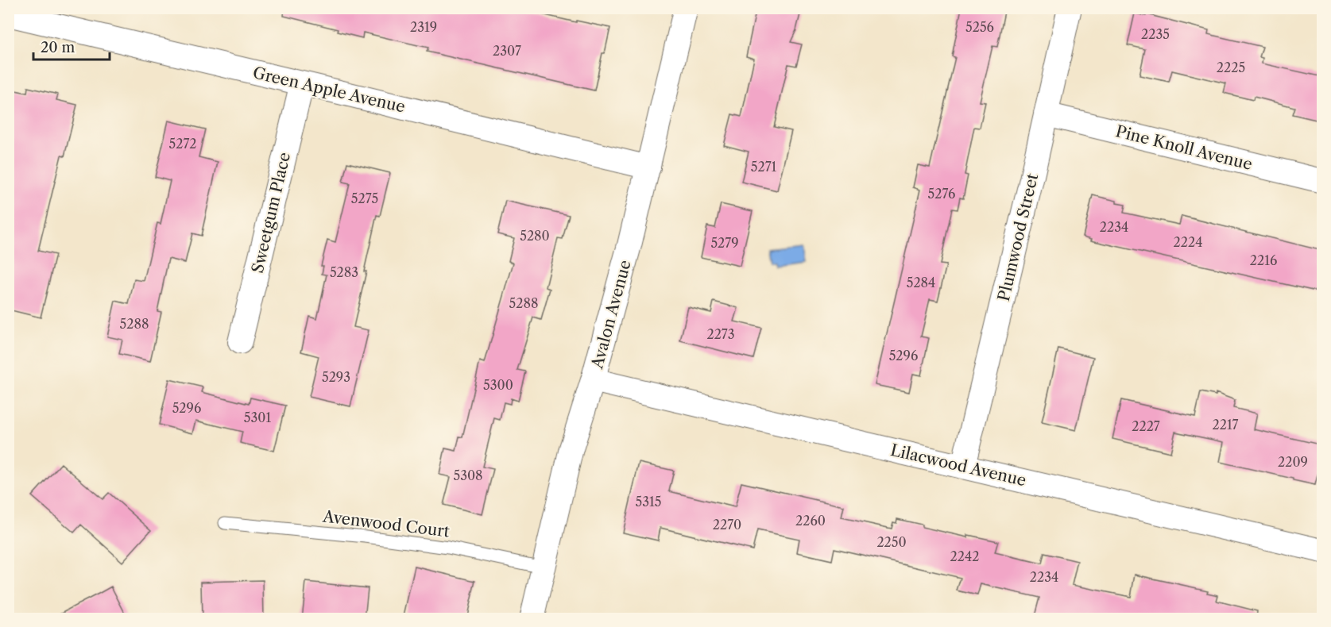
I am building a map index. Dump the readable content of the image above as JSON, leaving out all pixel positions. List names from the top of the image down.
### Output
{
  "streets": {
    "street": [
      "Green Apple Avenue",
      "Pine Knoll Avenue",
      "Sweetgum Place",
      "Plumwood Street",
      "Avalon Avenue",
      "Lilacwood Avenue"
    ],
    "lane": ["Avenwood Court"]
  },
  "crossings": [
    ["Green Apple Avenue", "Sweetgum Place"],
    ["Green Apple Avenue", "Avalon Avenue"],
    ["Pine Knoll Avenue", "Plumwood Street"],
    ["Plumwood Street", "Lilacwood Avenue"],
    ["Avalon Avenue", "Lilacwood Avenue"],
    ["Avalon Avenue", "Avenwood Court"]
  ],
  "house_numbers": [
    "2319",
    "5256",
    "2235",
    "2307",
    "2225",
    "5272",
    "5271",
    "5276",
    "5275",
    "2234",
    "5280",
    "2224",
    "5279",
    "2216",
    "5283",
    "5284",
    "5288",
    "5288",
    "2273",
    "5296",
    "5293",
    "5300",
    "5296",
    "5301",
    "2217",
    "2227",
    "2209",
    "5308",
    "5315",
    "2260",
    "2270",
    "2250",
    "2242",
    "2234"
  ],
  "scale_bar": "20 m"
}
